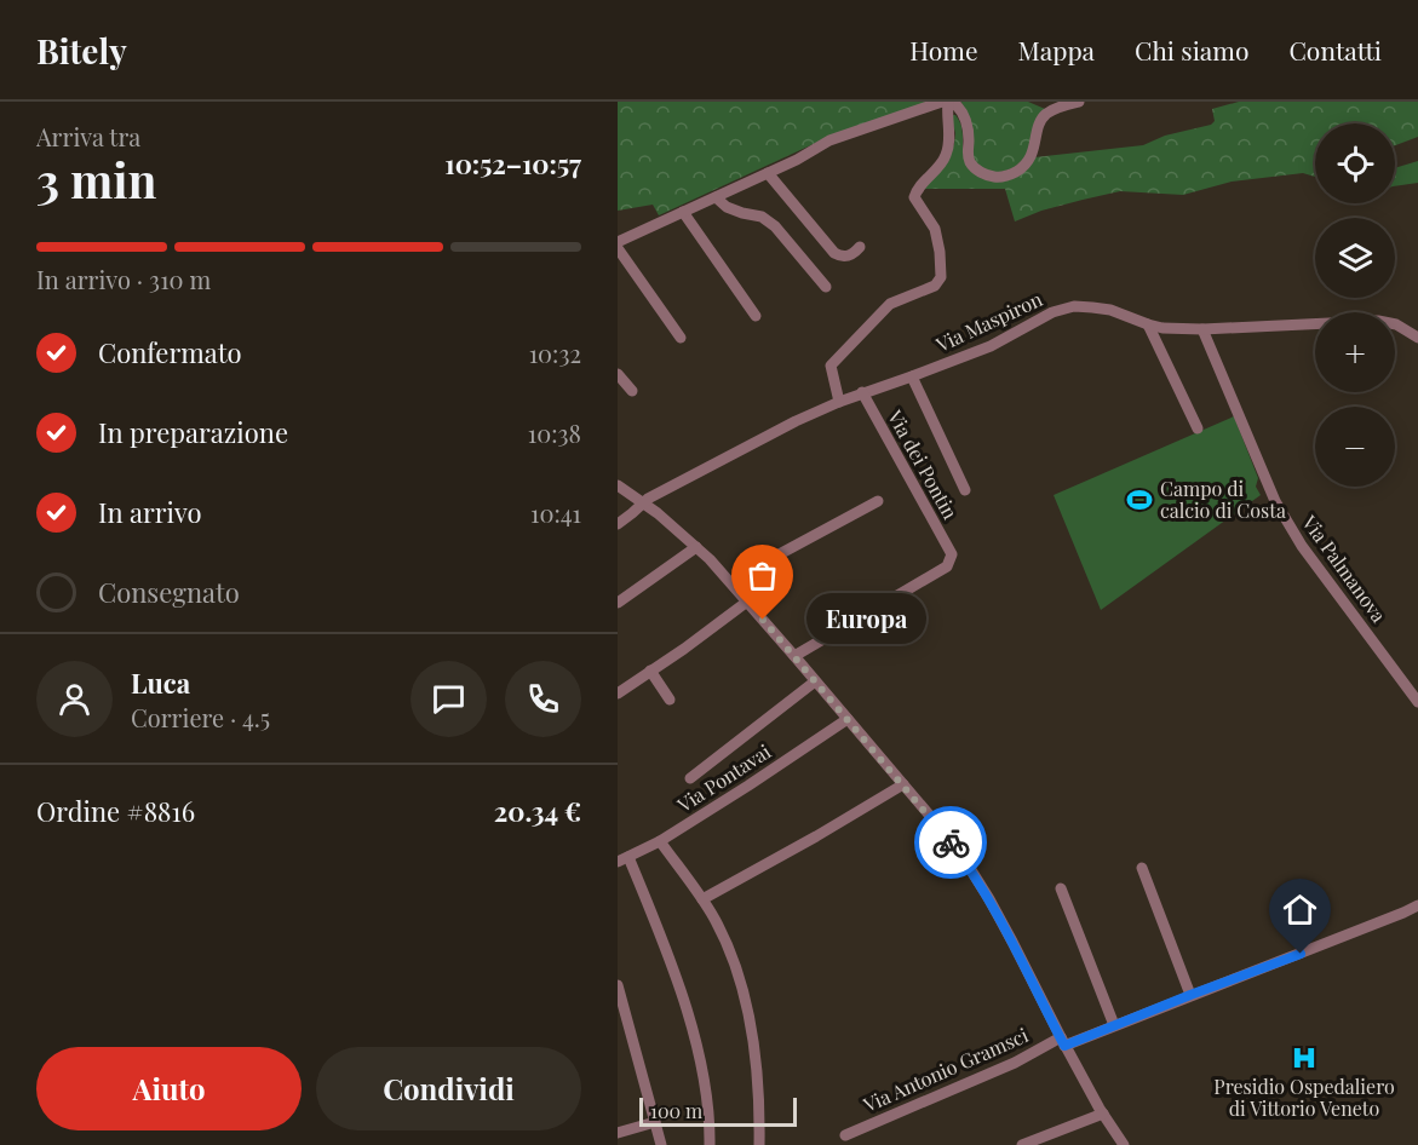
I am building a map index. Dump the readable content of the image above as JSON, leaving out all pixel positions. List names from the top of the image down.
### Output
{
  "streets": {
    "street": [
      "Via Maspiron",
      "Via dei Pontin",
      "Via Palmanova",
      "Via Pontavai",
      "Via Antonio Gramsci"
    ]
  },
  "crossings": [
    ["Via Maspiron", "Via dei Pontin"],
    ["Via Maspiron", "Via Palmanova"]
  ],
  "places": {
    "sports": ["Campo di calcio di Costa"],
    "other": ["Europa"],
    "hospital": ["Presidio Ospedaliero di Vittorio Veneto"]
  },
  "scale_bar": "100 m",
  "page": {
    "header": "Bitely",
    "nav": [
      "Home",
      "Mappa",
      "Chi siamo",
      "Contatti"
    ],
    "heading": ["3 min", "Arriva tra", "10:52–10:57"],
    "panel": [
      "Luca",
      "Corriere · 4.5",
      "Ordine #8816",
      "20.34 €"
    ],
    "map_buttons": ["+", "−"],
    "bar": "In arrivo · 310 m",
    "list": [
      ["Confermato", "10:32"],
      ["In preparazione", "10:38"],
      ["In arrivo", "10:41"],
      "Consegnato"
    ],
    "bubble": "Europa",
    "buttons": ["Aiuto", "Condividi"],
    "scale": "100 m"
  }
}
